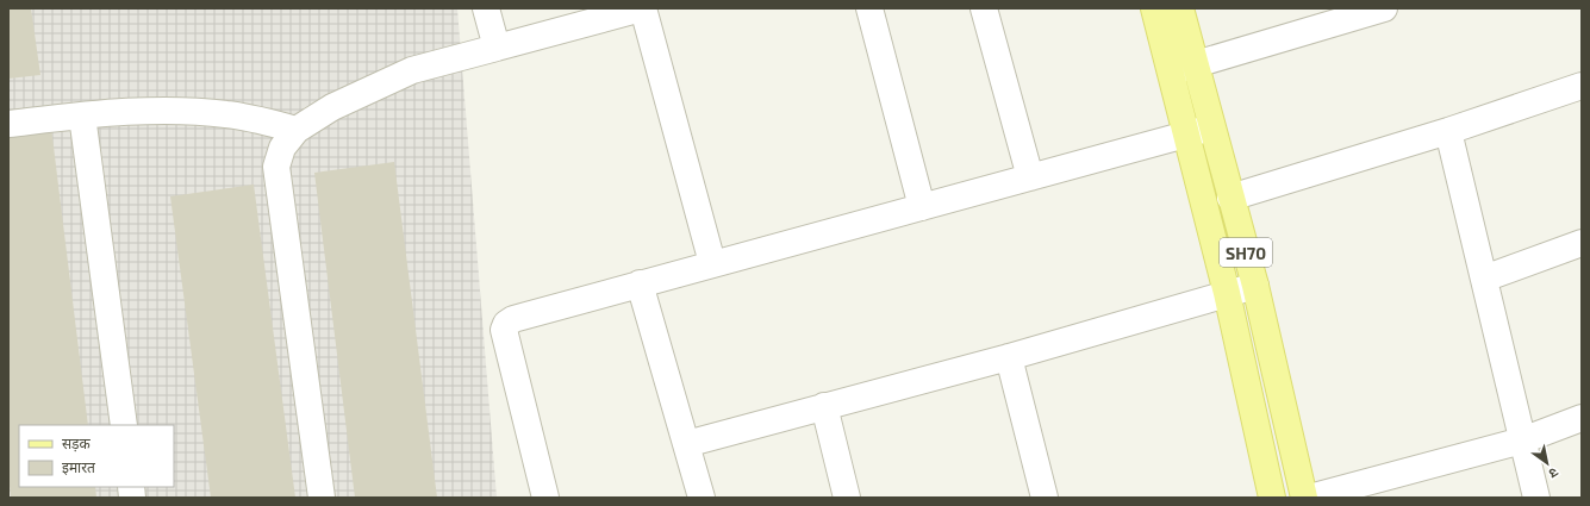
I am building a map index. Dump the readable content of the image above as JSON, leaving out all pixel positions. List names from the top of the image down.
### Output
{
  "streets": {
    "main road": ["SH70"]
  },
  "legend": ["सड़क", "इमारत"],
  "north": "bottom right"
}
